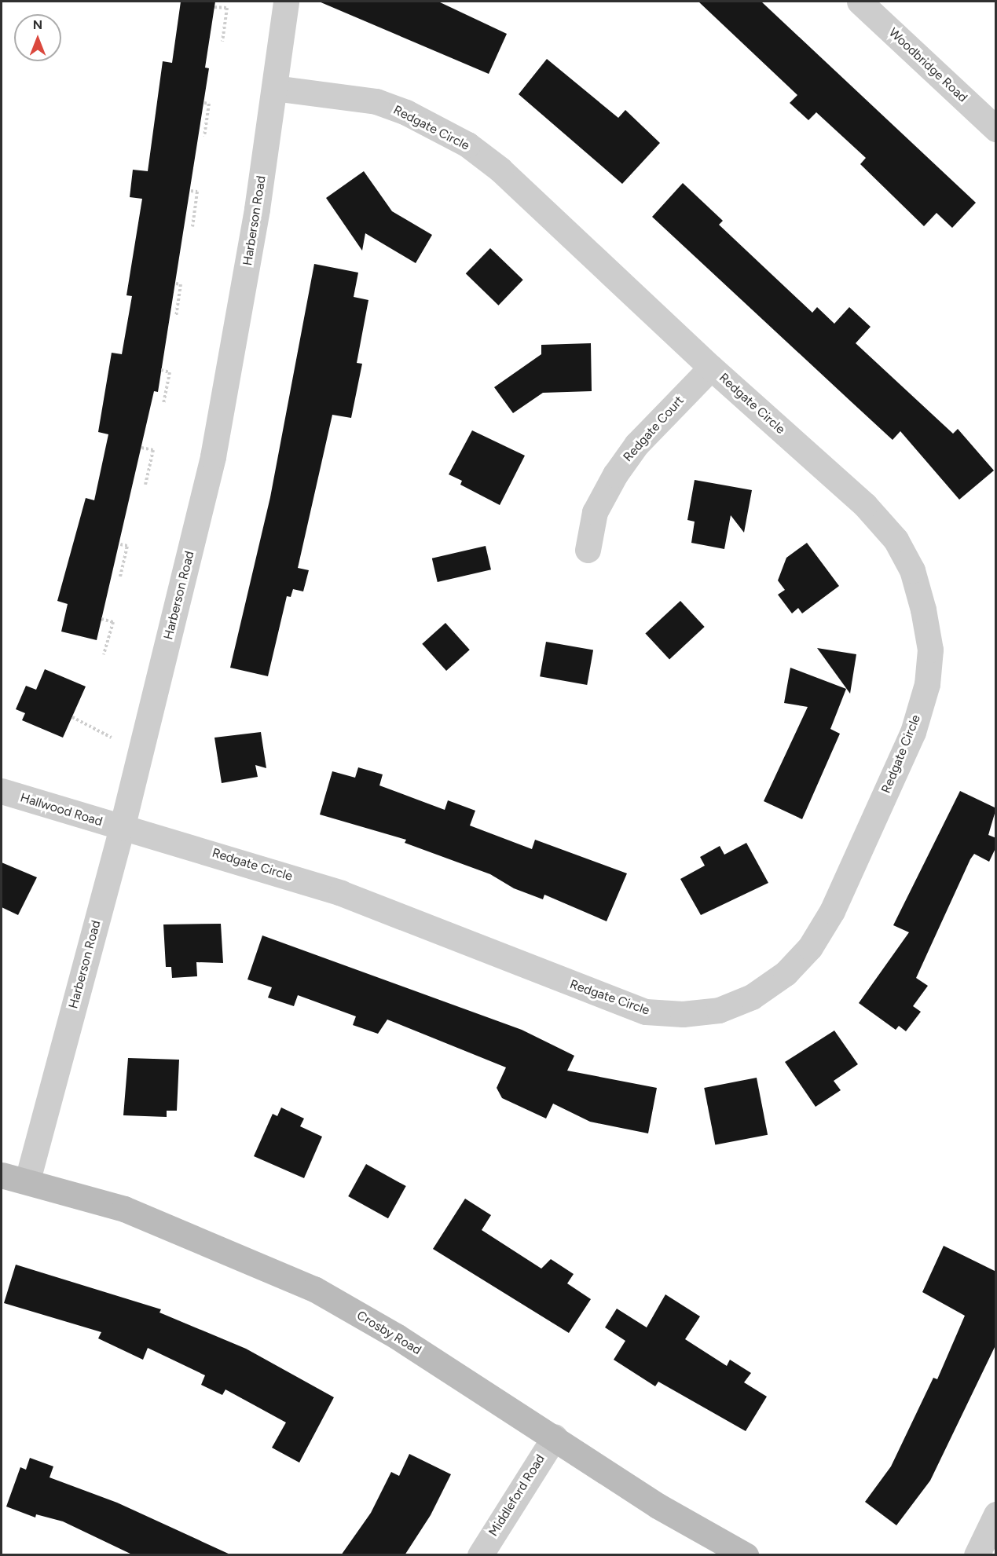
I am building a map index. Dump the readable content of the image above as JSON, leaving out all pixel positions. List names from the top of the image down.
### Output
{
  "streets": {
    "main road": ["Crosby Road"],
    "street": [
      "Woodbridge Road",
      "Redgate Circle",
      "Harberson Road",
      "Redgate Court",
      "Hallwood Road",
      "Middleford Road"
    ]
  },
  "crossings": [
    ["Redgate Circle", "Harberson Road"],
    ["Redgate Circle", "Redgate Court"],
    ["Redgate Circle", "Hallwood Road"],
    ["Harberson Road", "Hallwood Road"],
    ["Harberson Road", "Crosby Road"],
    ["Crosby Road", "Middleford Road"]
  ],
  "north": "top"
}
